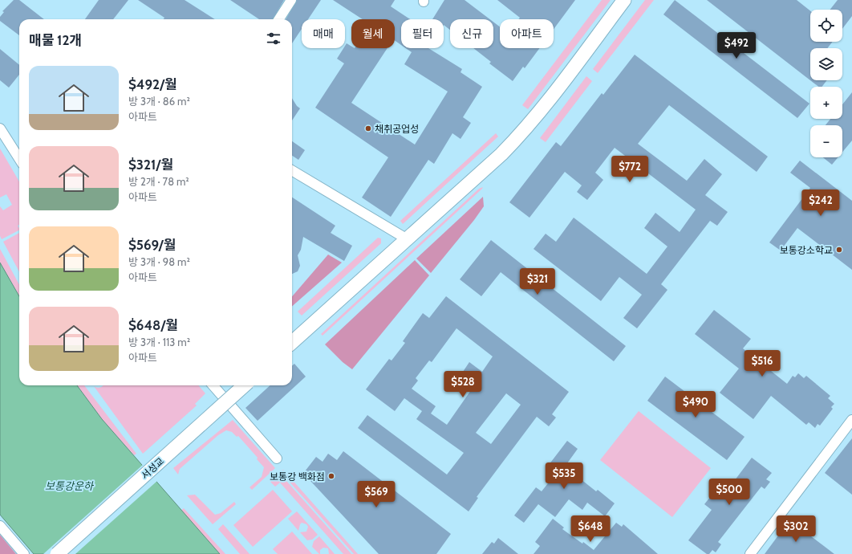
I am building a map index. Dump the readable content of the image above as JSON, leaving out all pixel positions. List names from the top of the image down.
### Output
{
  "streets": {
    "street": ["서성교"]
  },
  "water": ["보통강운하"],
  "places": ["채취공업성", "보통강소학교", "보통강 백화점"],
  "page": {
    "map_buttons": ["+", "−"],
    "chip": [
      "매매",
      "월세",
      "필터",
      "신규",
      "아파트"
    ],
    "heading": "매물 12개",
    "price": [
      "$492",
      "$772",
      "$242",
      "$321",
      "$516",
      "$528",
      "$490",
      "$535",
      "$500",
      "$569",
      "$648",
      "$302"
    ],
    "list": [
      {
        "name": "$492/월",
        "note": "방 3개 · 86 m² · 아파트"
      },
      {
        "name": "$321/월",
        "note": "방 2개 · 78 m² · 아파트"
      },
      {
        "name": "$569/월",
        "note": "방 3개 · 98 m² · 아파트"
      },
      {
        "name": "$648/월",
        "note": "방 3개 · 113 m² · 아파트"
      }
    ]
  }
}
